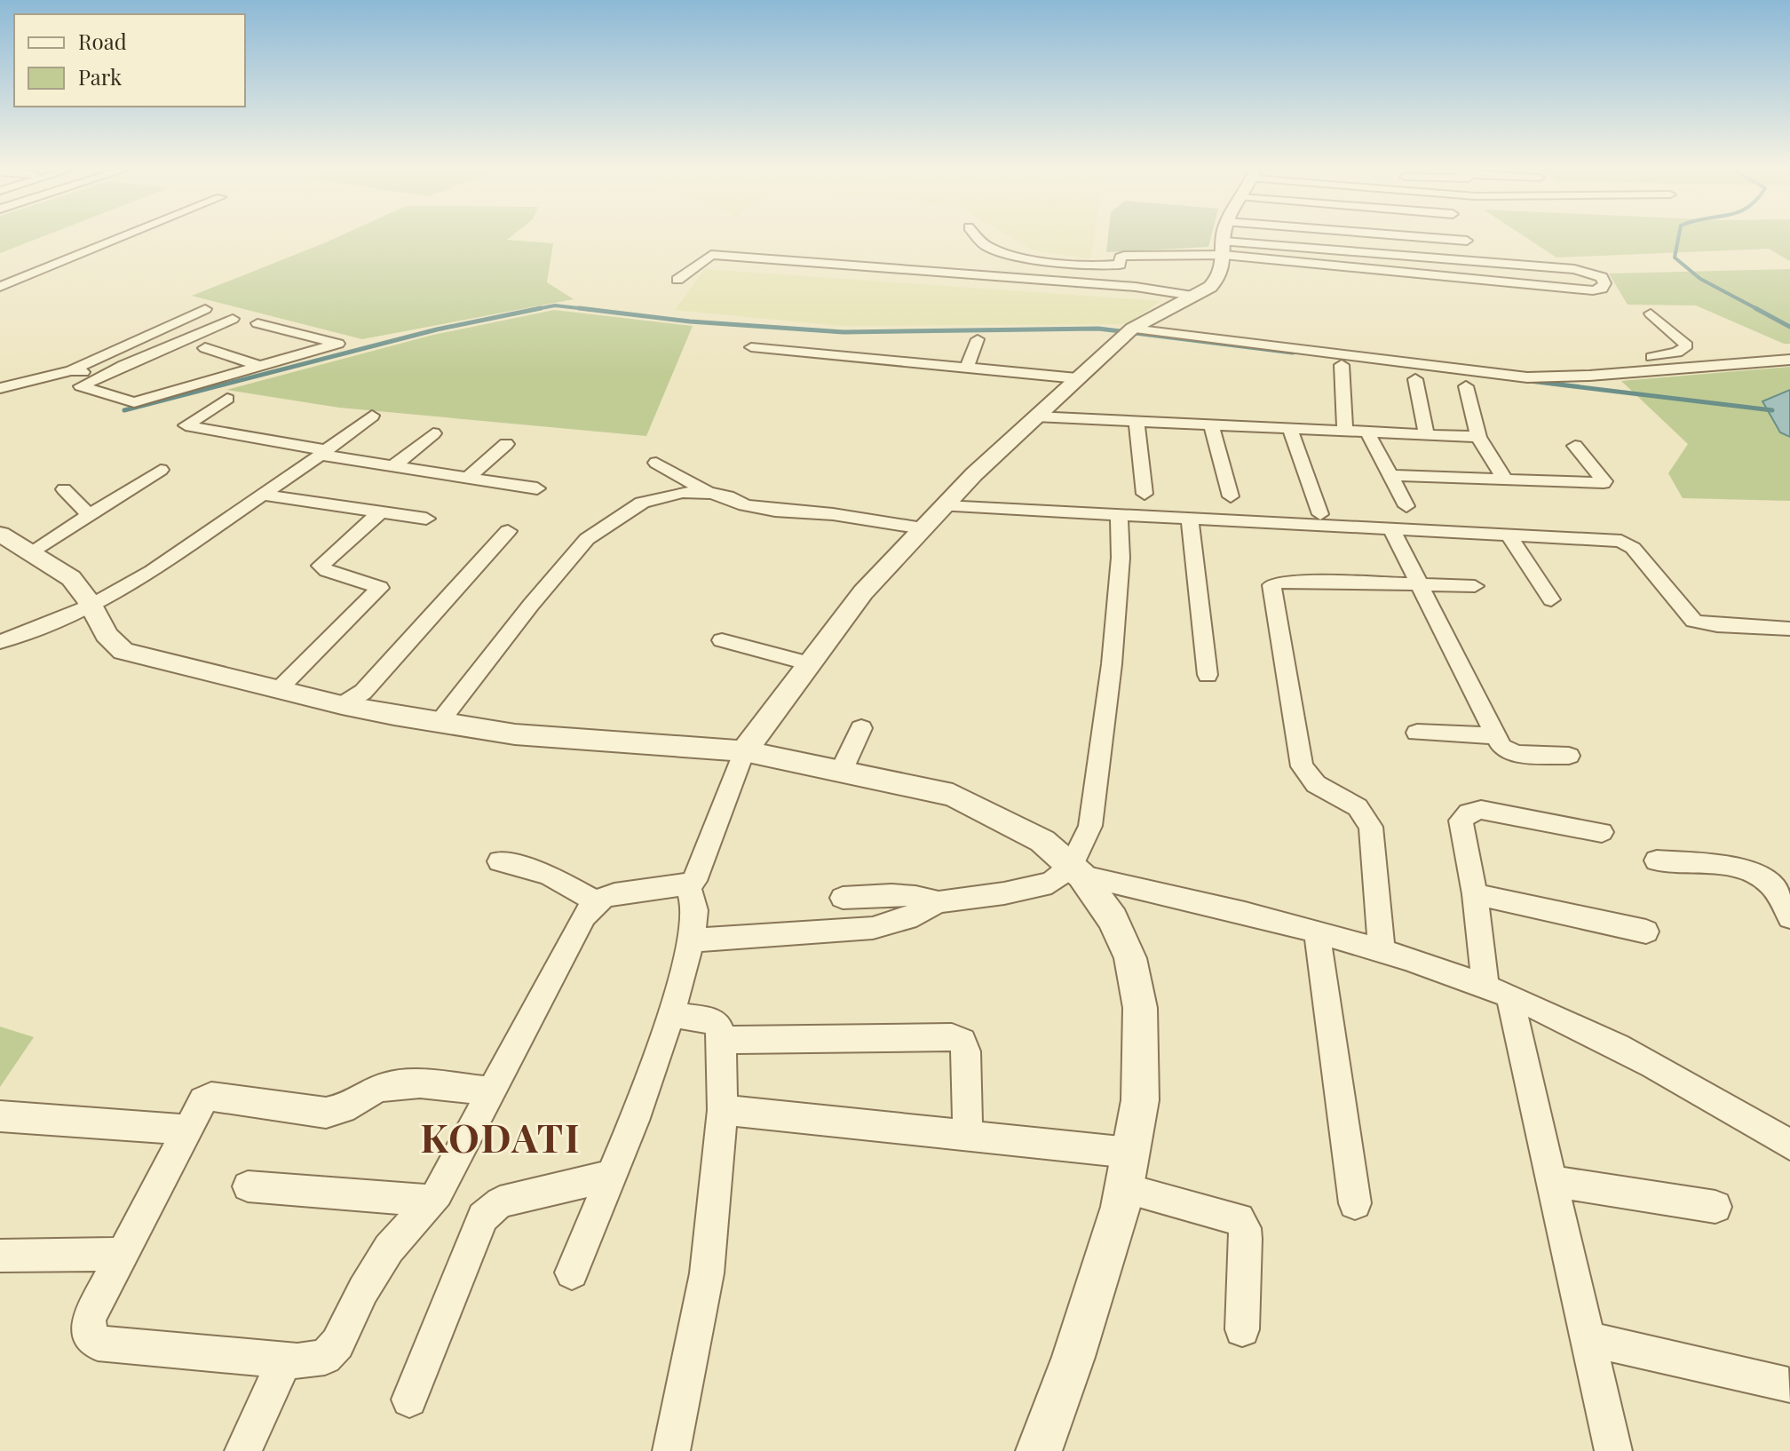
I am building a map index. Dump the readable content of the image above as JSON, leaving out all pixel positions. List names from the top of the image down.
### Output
{
  "districts": ["KODATI"],
  "legend": ["Road", "Park"]
}
